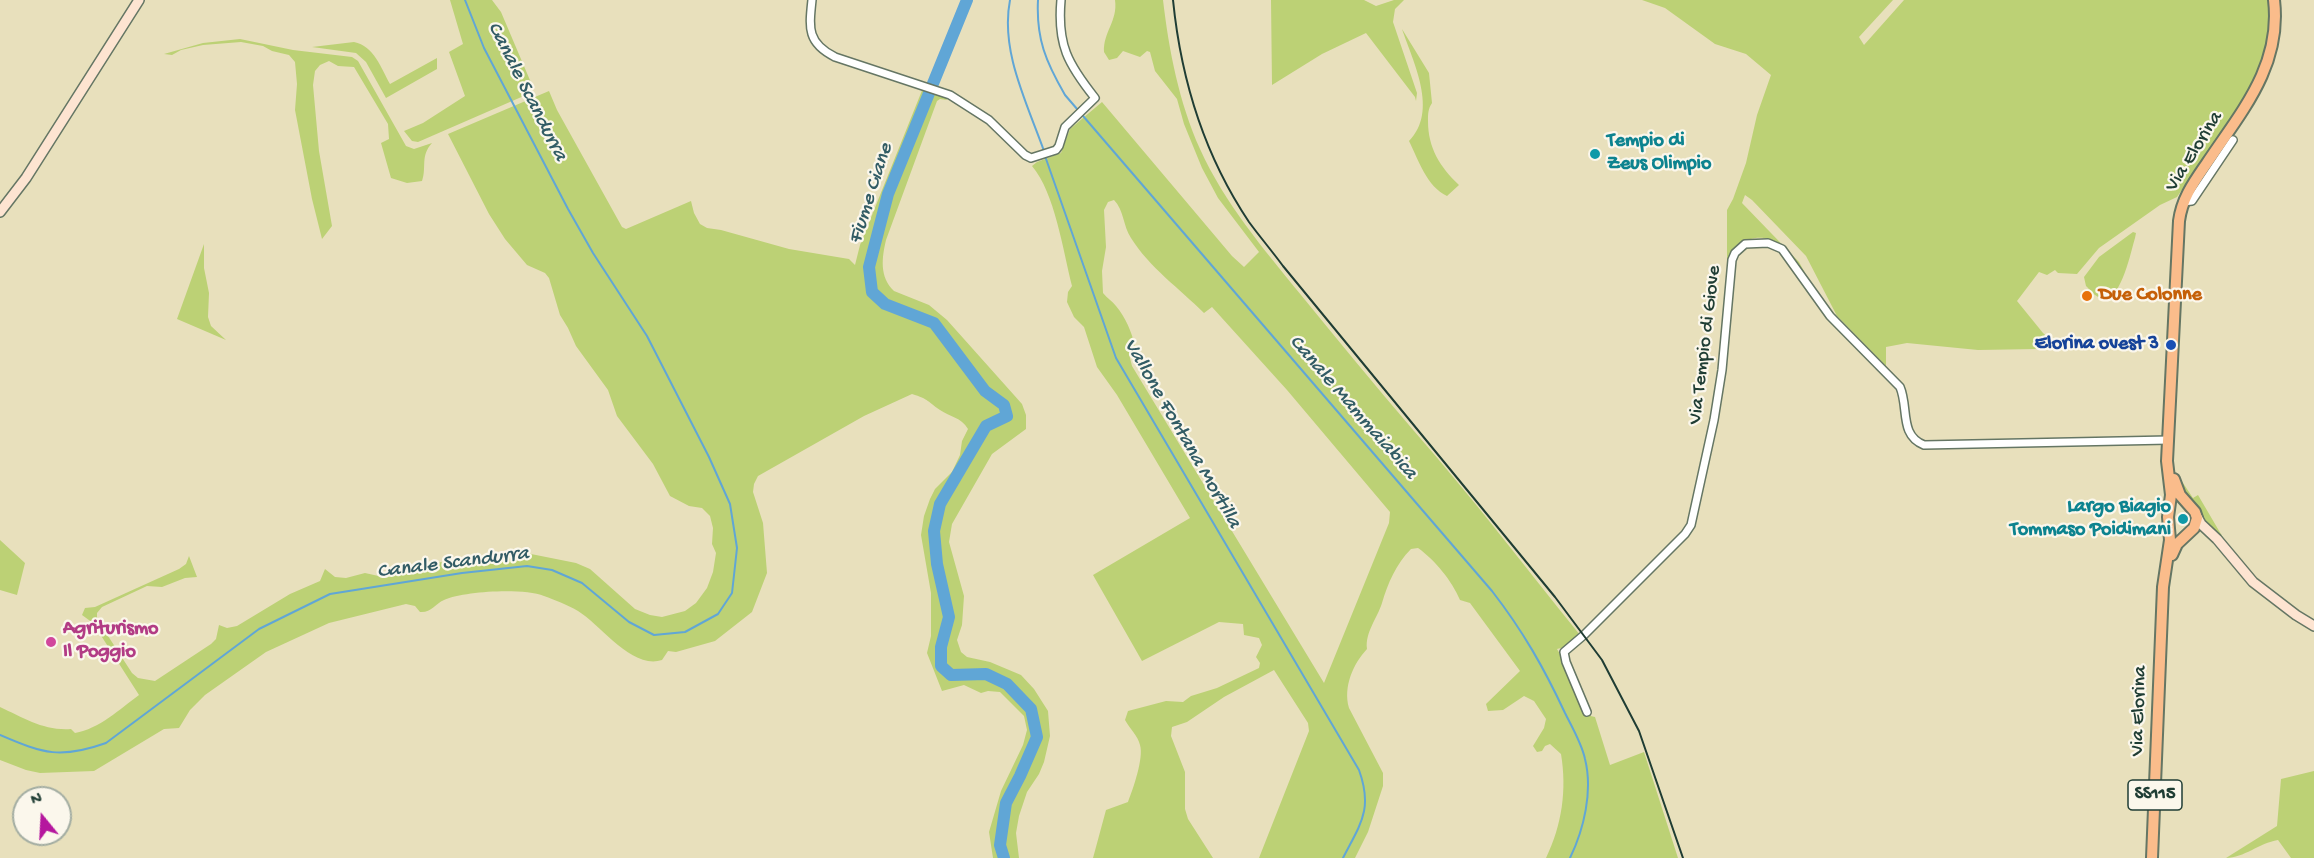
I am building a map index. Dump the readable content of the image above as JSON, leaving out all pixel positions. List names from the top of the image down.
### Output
{
  "streets": {
    "main road": ["Via Elorina", "SS115"],
    "street": ["Via Tempio di Giove"]
  },
  "crossings": [
    ["Via Elorina", "Via Tempio di Giove"]
  ],
  "water": [
    "Canale Scandurra",
    "Fiume Ciane",
    "Canale Mammaiabica",
    "Vallone Fontana Mortilla"
  ],
  "places": [
    "Tempio di Zeus Olimpio",
    "Due Colonne",
    "Elorina ovest 3",
    "Largo Biagio Tommaso Poidimani",
    "Agriturismo Il Poggio"
  ],
  "north": "top"
}
